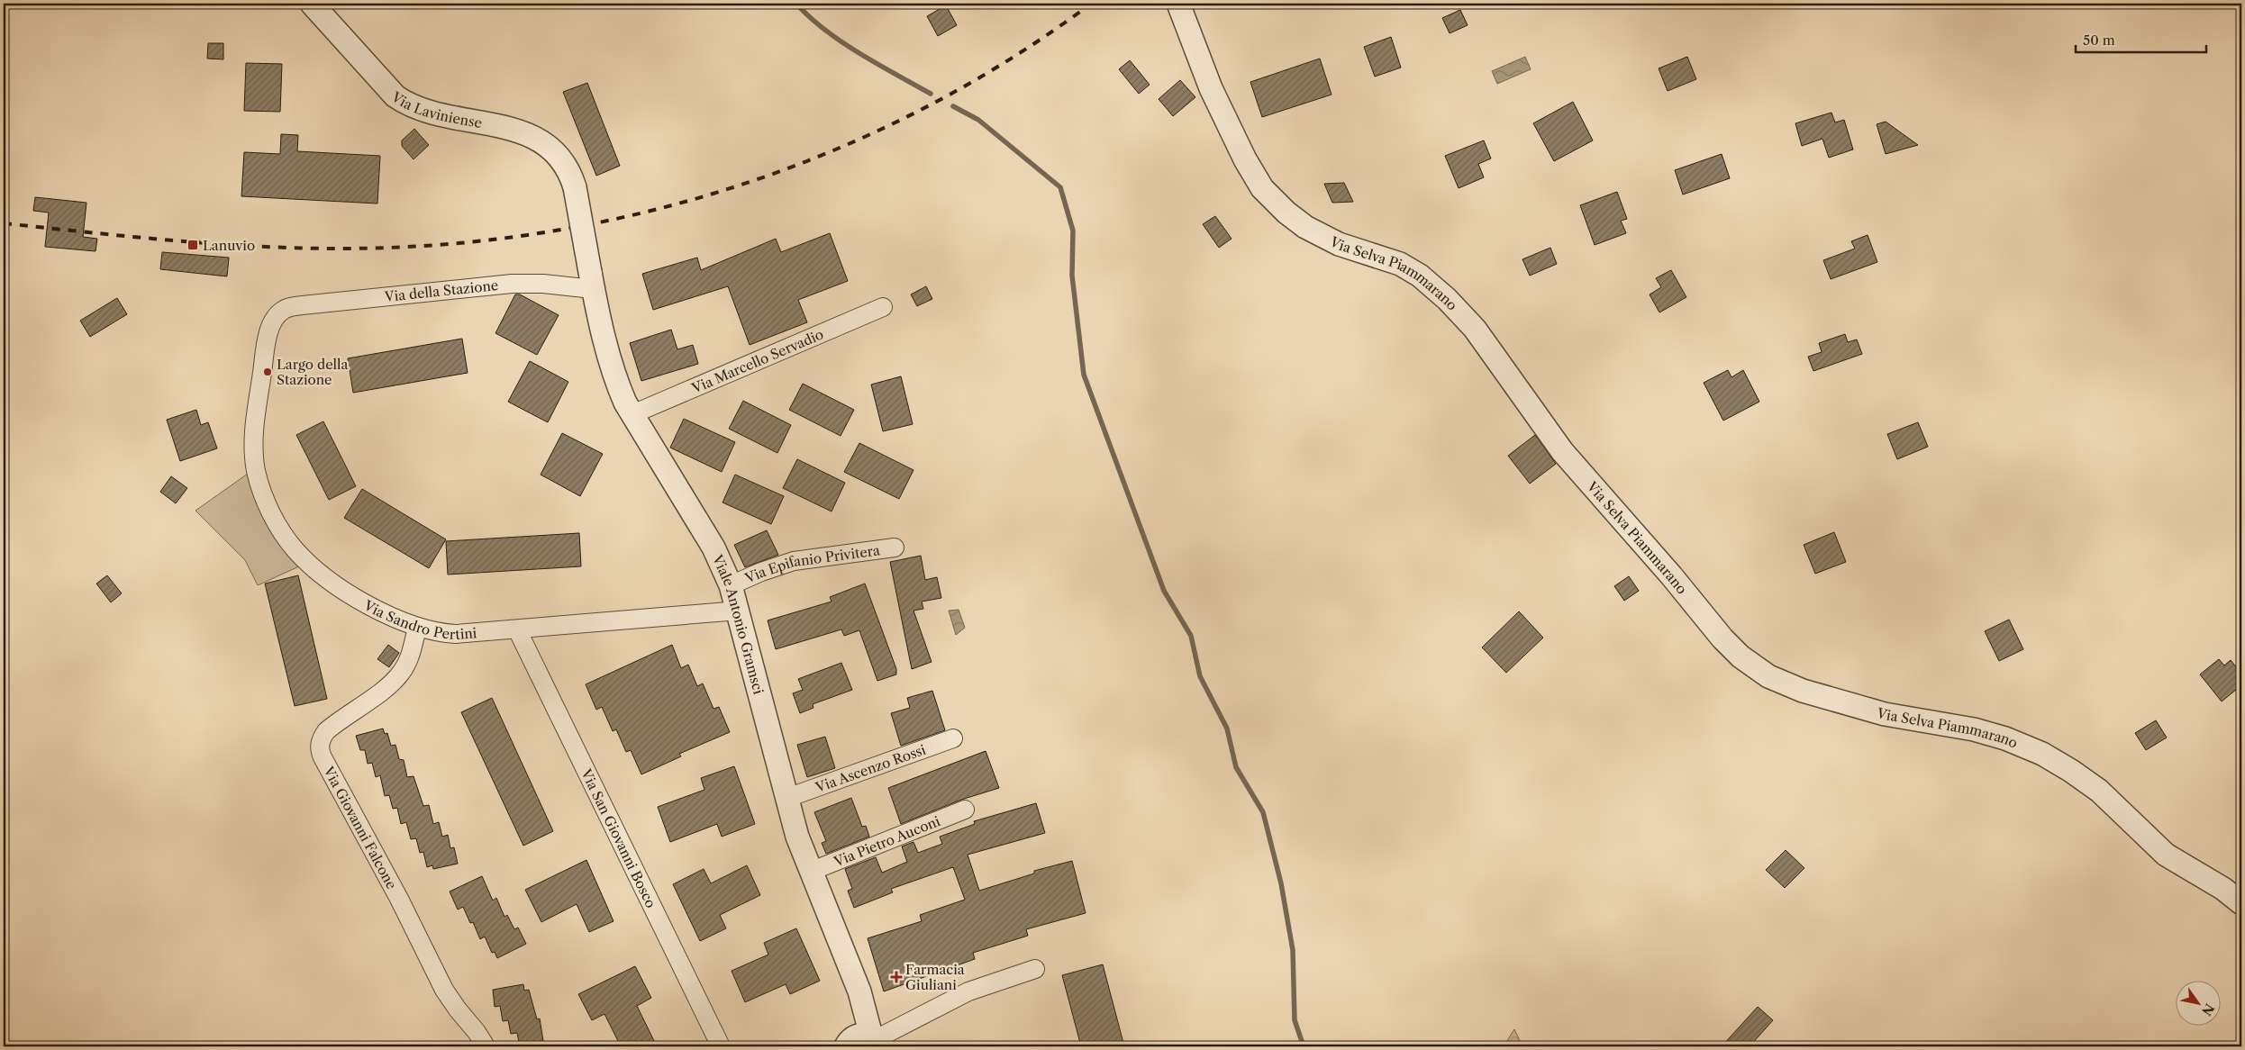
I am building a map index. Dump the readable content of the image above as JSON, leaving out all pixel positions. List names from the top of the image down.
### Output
{
  "streets": {
    "street": [
      "Via Laviniense",
      "Via Selva Piammarano",
      "Via della Stazione",
      "Via Marcello Servadio",
      "Via Epifanio Privitera",
      "Via Sandro Pertini",
      "Viale Antonio Gramsci",
      "Via Ascenzo Rossi",
      "Via Giovanni Falcone",
      "Via San Giovanni Bosco",
      "Via Pietro Auconi"
    ]
  },
  "crossings": [
    ["Via Laviniense", "Via della Stazione"],
    ["Via Laviniense", "Viale Antonio Gramsci"],
    ["Via della Stazione", "Via Sandro Pertini"],
    ["Via della Stazione", "Viale Antonio Gramsci"],
    ["Via Marcello Servadio", "Viale Antonio Gramsci"],
    ["Via Epifanio Privitera", "Viale Antonio Gramsci"],
    ["Via Sandro Pertini", "Viale Antonio Gramsci"],
    ["Via Sandro Pertini", "Via Giovanni Falcone"],
    ["Via Sandro Pertini", "Via San Giovanni Bosco"],
    ["Viale Antonio Gramsci", "Via Ascenzo Rossi"],
    ["Viale Antonio Gramsci", "Via Pietro Auconi"]
  ],
  "places": {
    "transit": ["Lanuvio"],
    "other": ["Largo della Stazione"],
    "health": ["Farmacia Giuliani"]
  },
  "scale_bar": "50 m",
  "north": "bottom right"
}
